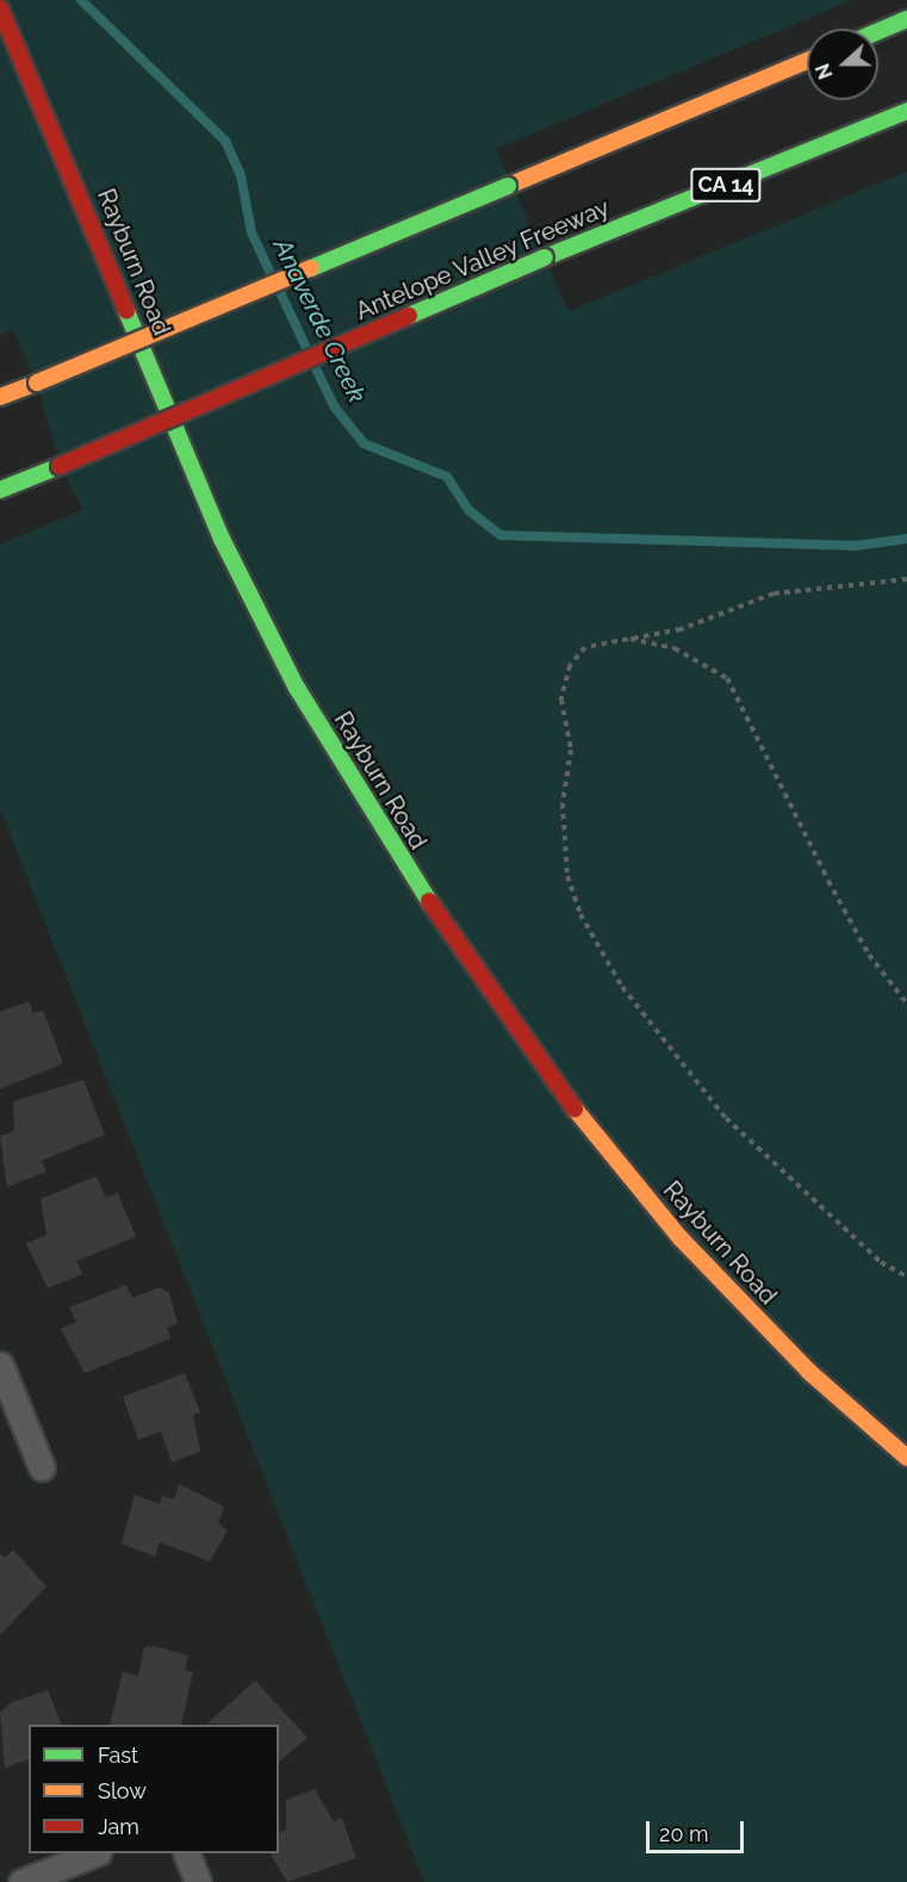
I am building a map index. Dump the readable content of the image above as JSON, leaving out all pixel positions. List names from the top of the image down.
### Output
{
  "streets": {
    "main road": ["CA 14", "Antelope Valley Freeway", "Rayburn Road"]
  },
  "water": ["Anaverde Creek"],
  "legend": ["Fast", "Slow", "Jam"],
  "scale_bar": "20 m",
  "north": "left"
}
